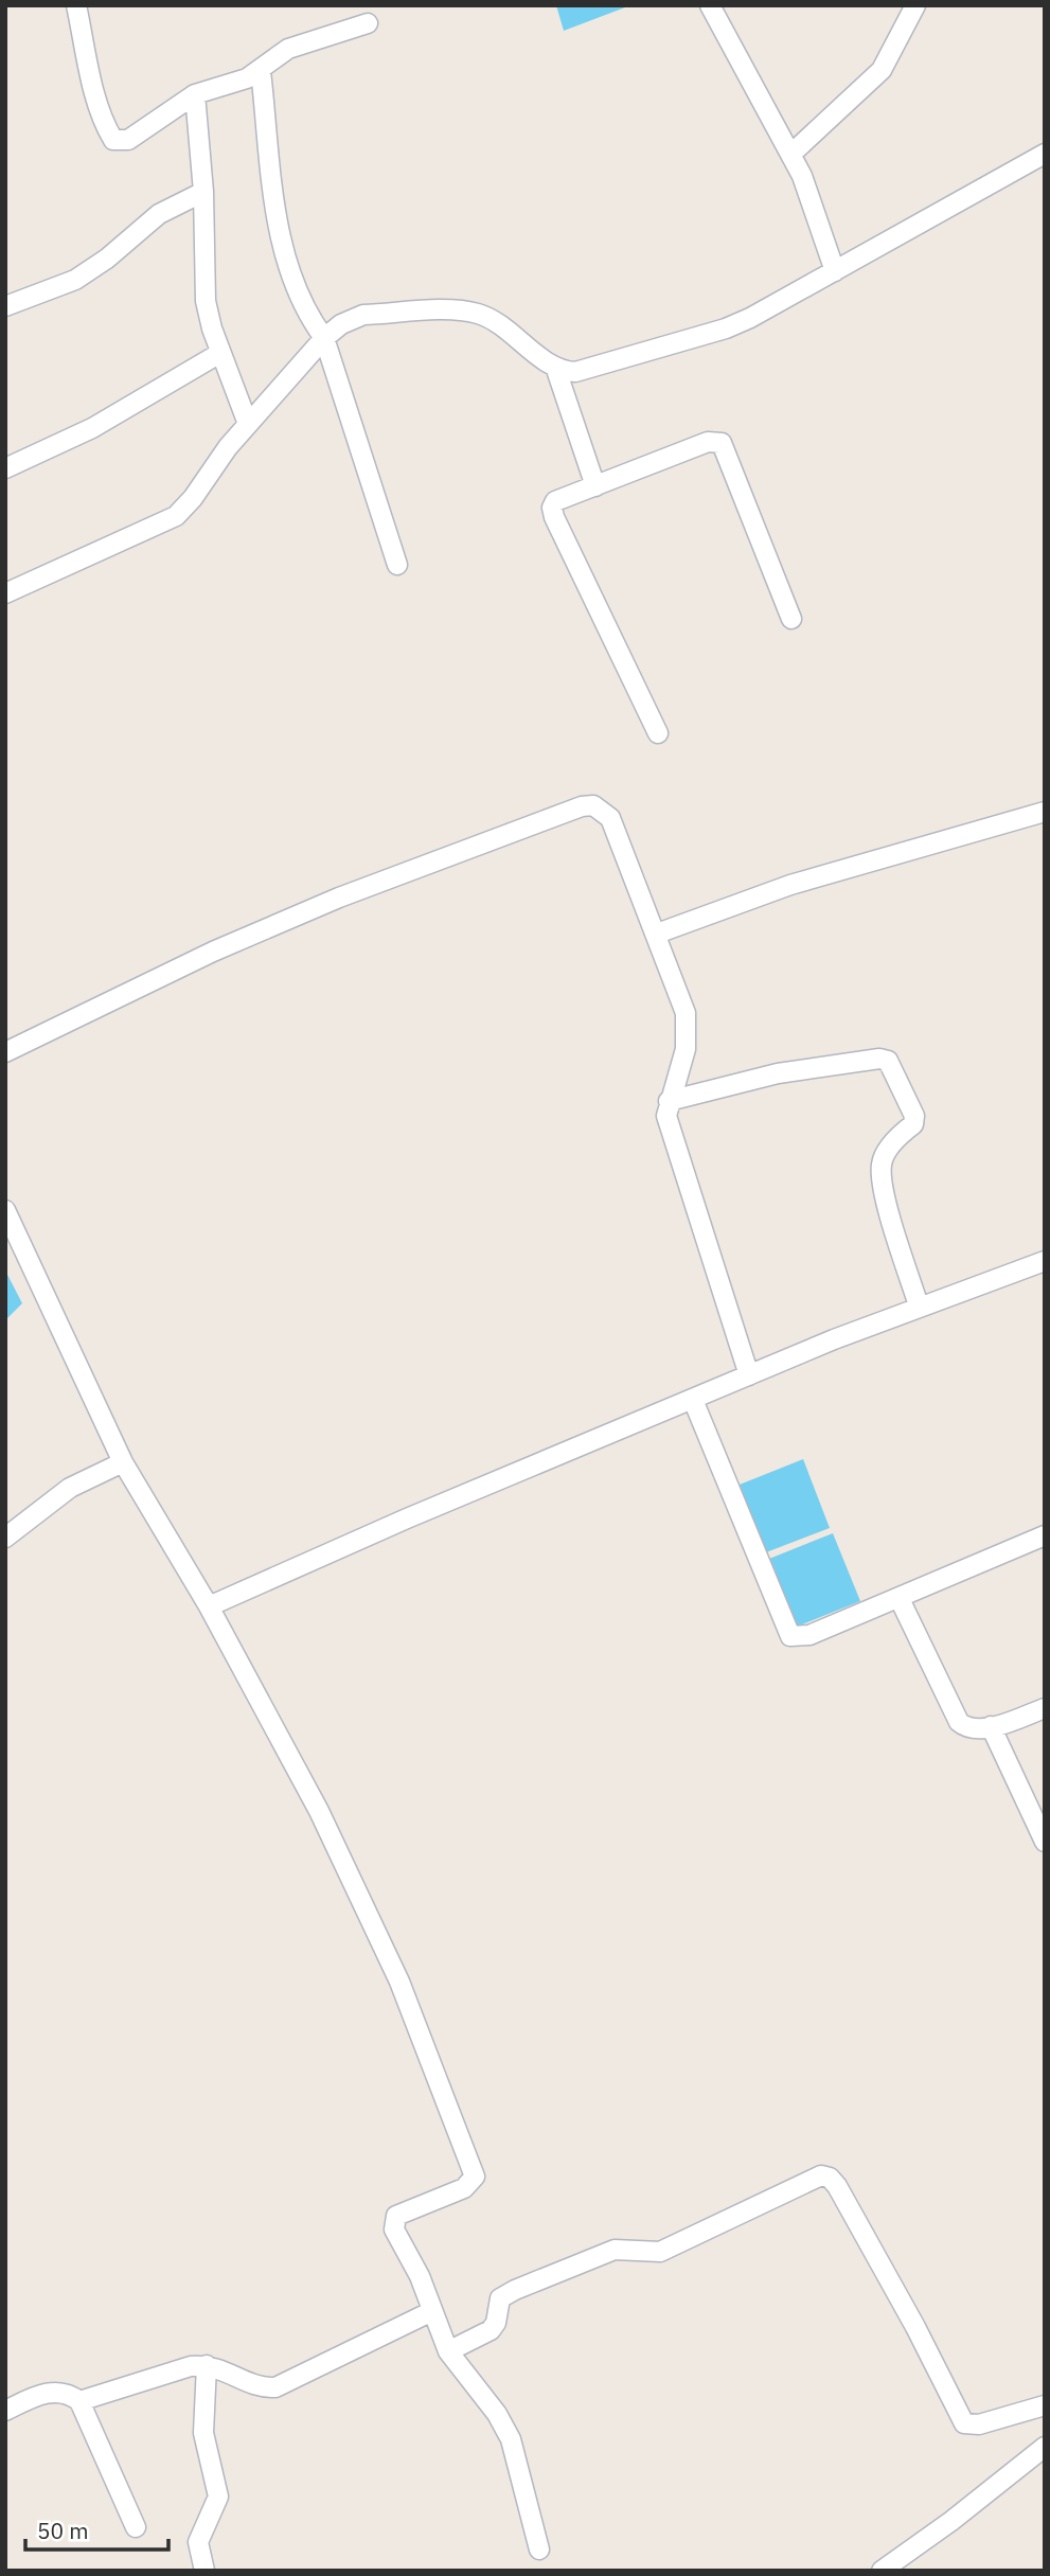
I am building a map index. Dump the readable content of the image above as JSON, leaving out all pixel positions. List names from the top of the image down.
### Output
{
  "scale_bar": "50 m"
}
